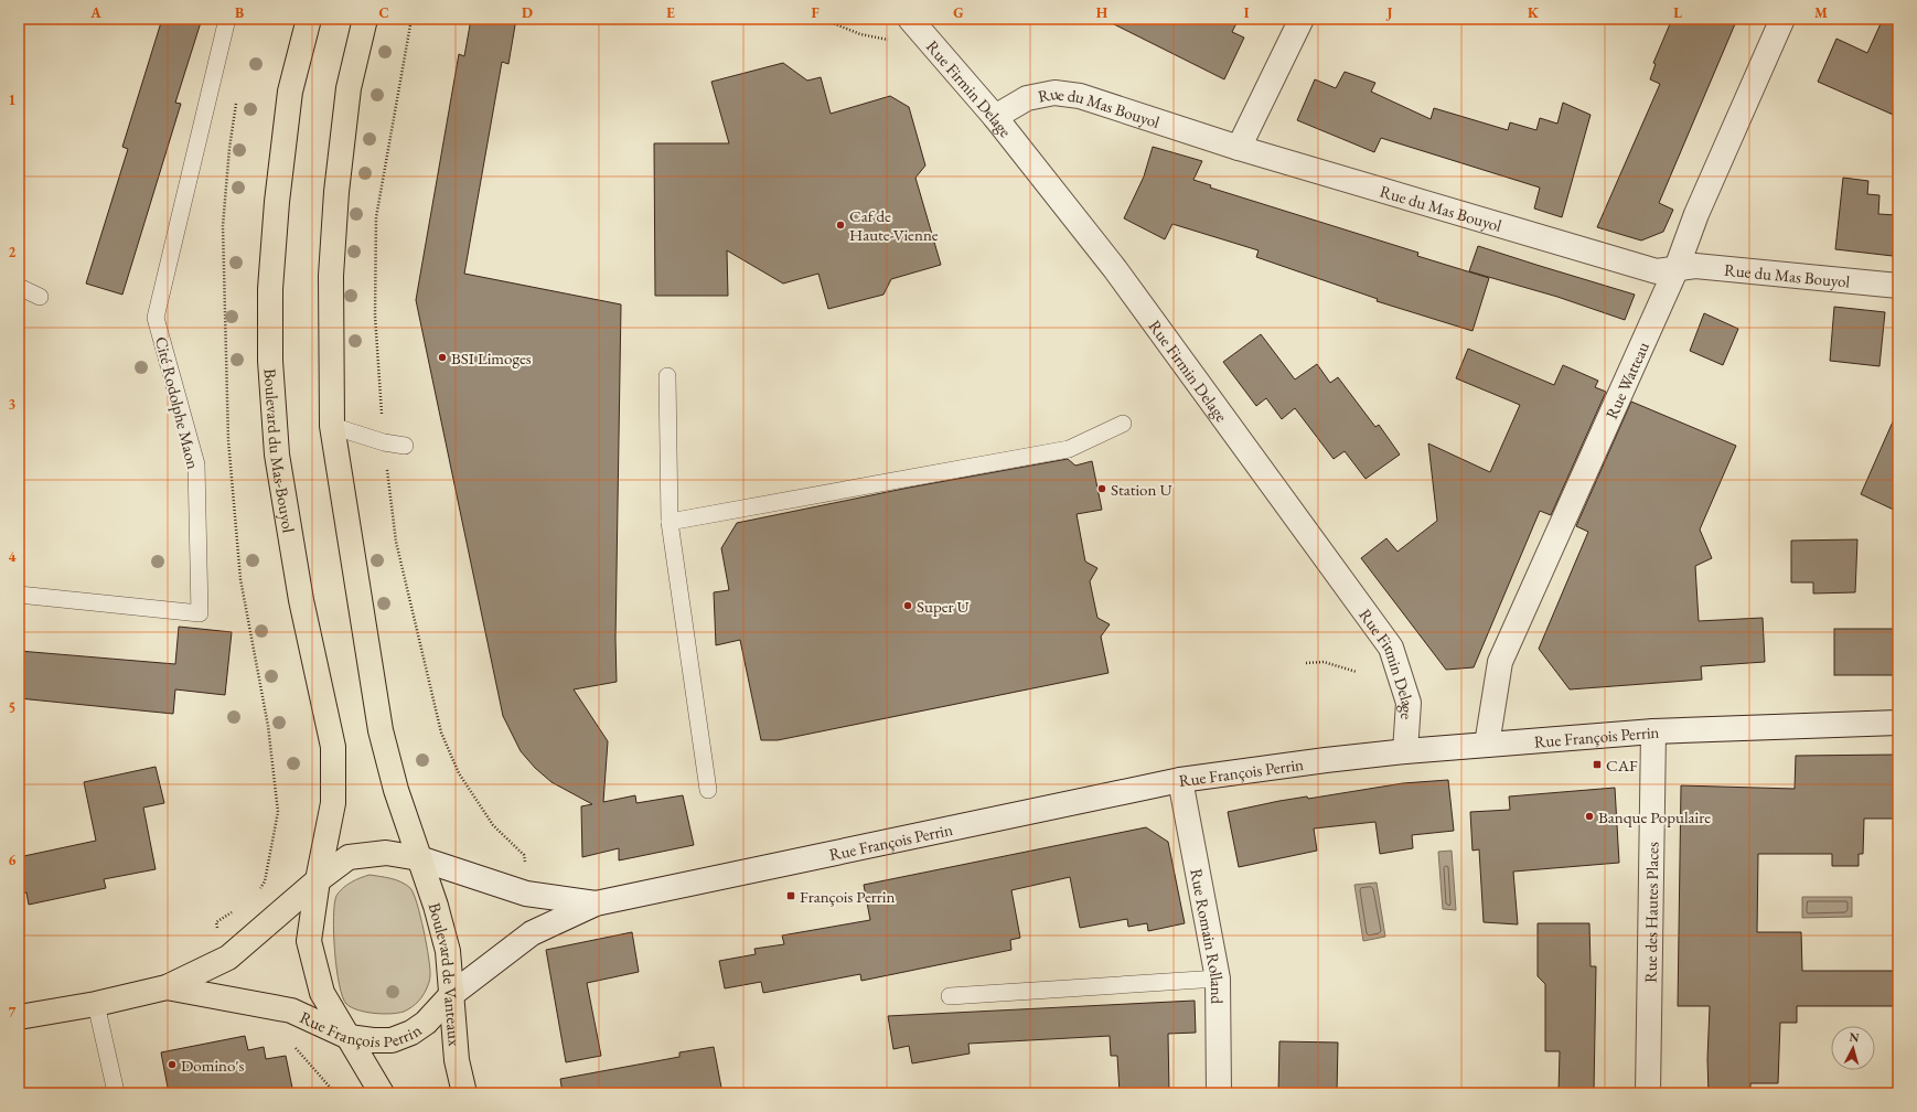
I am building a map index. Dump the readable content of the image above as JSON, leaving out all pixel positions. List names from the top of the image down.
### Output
{
  "streets": {
    "main road": ["Boulevard du Mas-Bouyol", "Rue François Perrin", "Boulevard de Vanteaux"],
    "street": [
      "Rue Firmin Delage",
      "Rue du Mas Bouyol",
      "Rue Watteau",
      "Rue des Hautes Places",
      "Rue Romain Rolland"
    ],
    "lane": ["Cité Rodolphe Maon"]
  },
  "crossings": [
    ["Rue Firmin Delage", "Rue du Mas Bouyol"],
    ["Rue Firmin Delage", "Rue François Perrin"],
    ["Rue du Mas Bouyol", "Rue Watteau"],
    ["Rue Watteau", "Rue François Perrin"],
    ["Boulevard du Mas-Bouyol", "Rue François Perrin"],
    ["Rue François Perrin", "Rue des Hautes Places"],
    ["Rue François Perrin", "Rue Romain Rolland"],
    ["Rue François Perrin", "Boulevard de Vanteaux"]
  ],
  "places": {
    "other": [
      "Caf de Haute-Vienne",
      "BSI Limoges",
      "Station U",
      "Super U",
      "Banque Populaire",
      "Domino's"
    ],
    "transit": ["CAF", "François Perrin"]
  },
  "north": "top",
  "grid": {
    "columns": [
      "A",
      "B",
      "C",
      "D",
      "E",
      "F",
      "G",
      "H",
      "I",
      "J",
      "K",
      "L",
      "M"
    ],
    "rows": [
      "1",
      "2",
      "3",
      "4",
      "5",
      "6",
      "7"
    ]
  }
}
